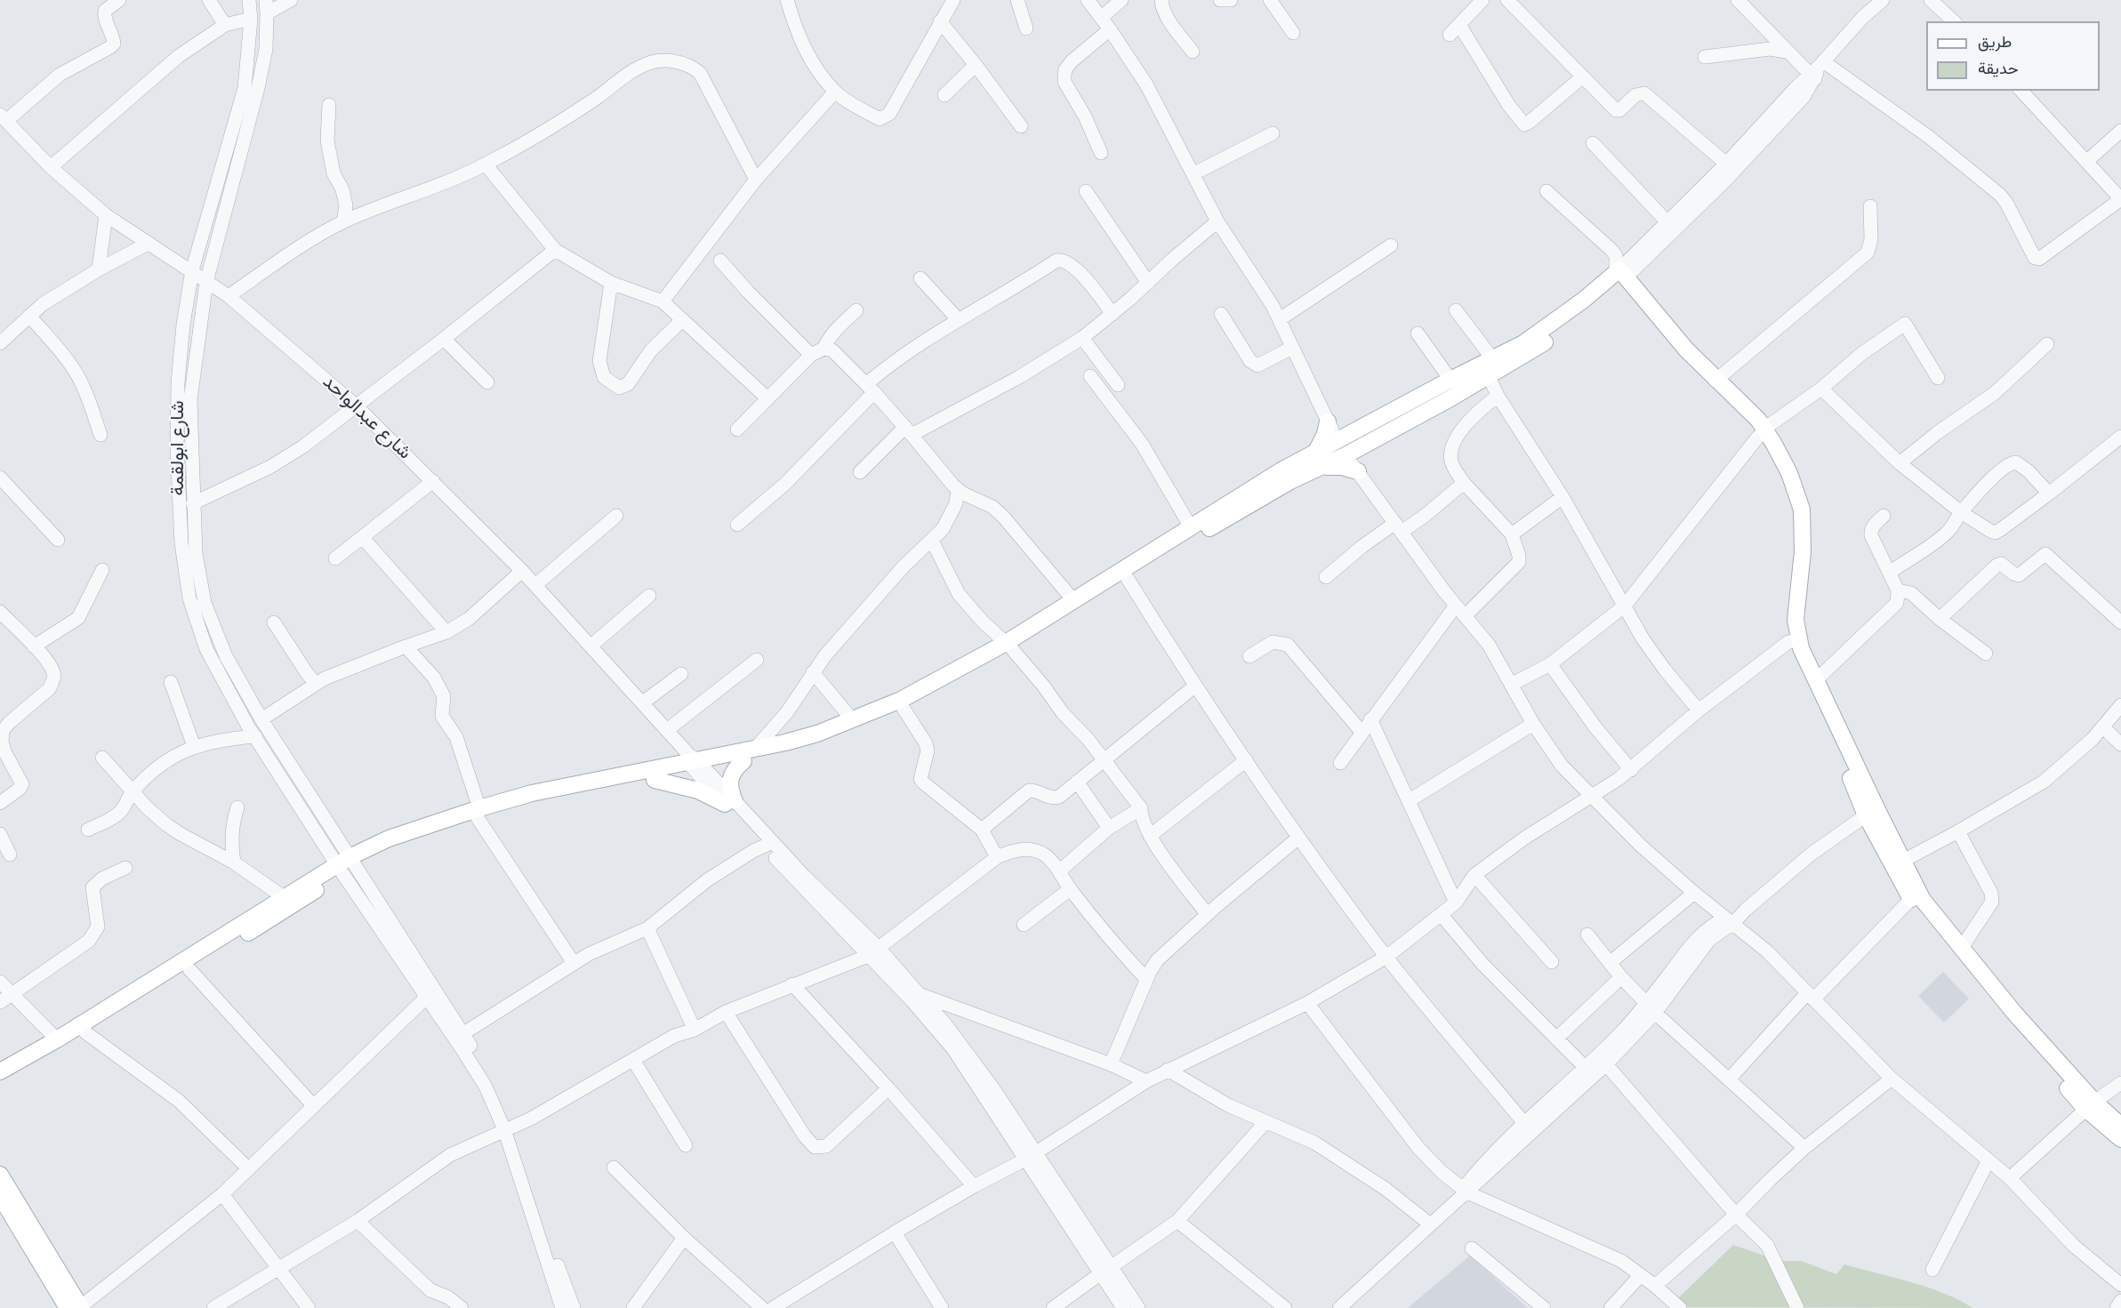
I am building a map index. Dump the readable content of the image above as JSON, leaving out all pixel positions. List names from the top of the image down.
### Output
{
  "streets": {
    "street": ["شارع عبدالواحد", "شارع ابولقمة"]
  },
  "crossings": [
    ["شارع عبدالواحد", "شارع ابولقمة"]
  ],
  "legend": ["طريق", "حديقة"]
}
